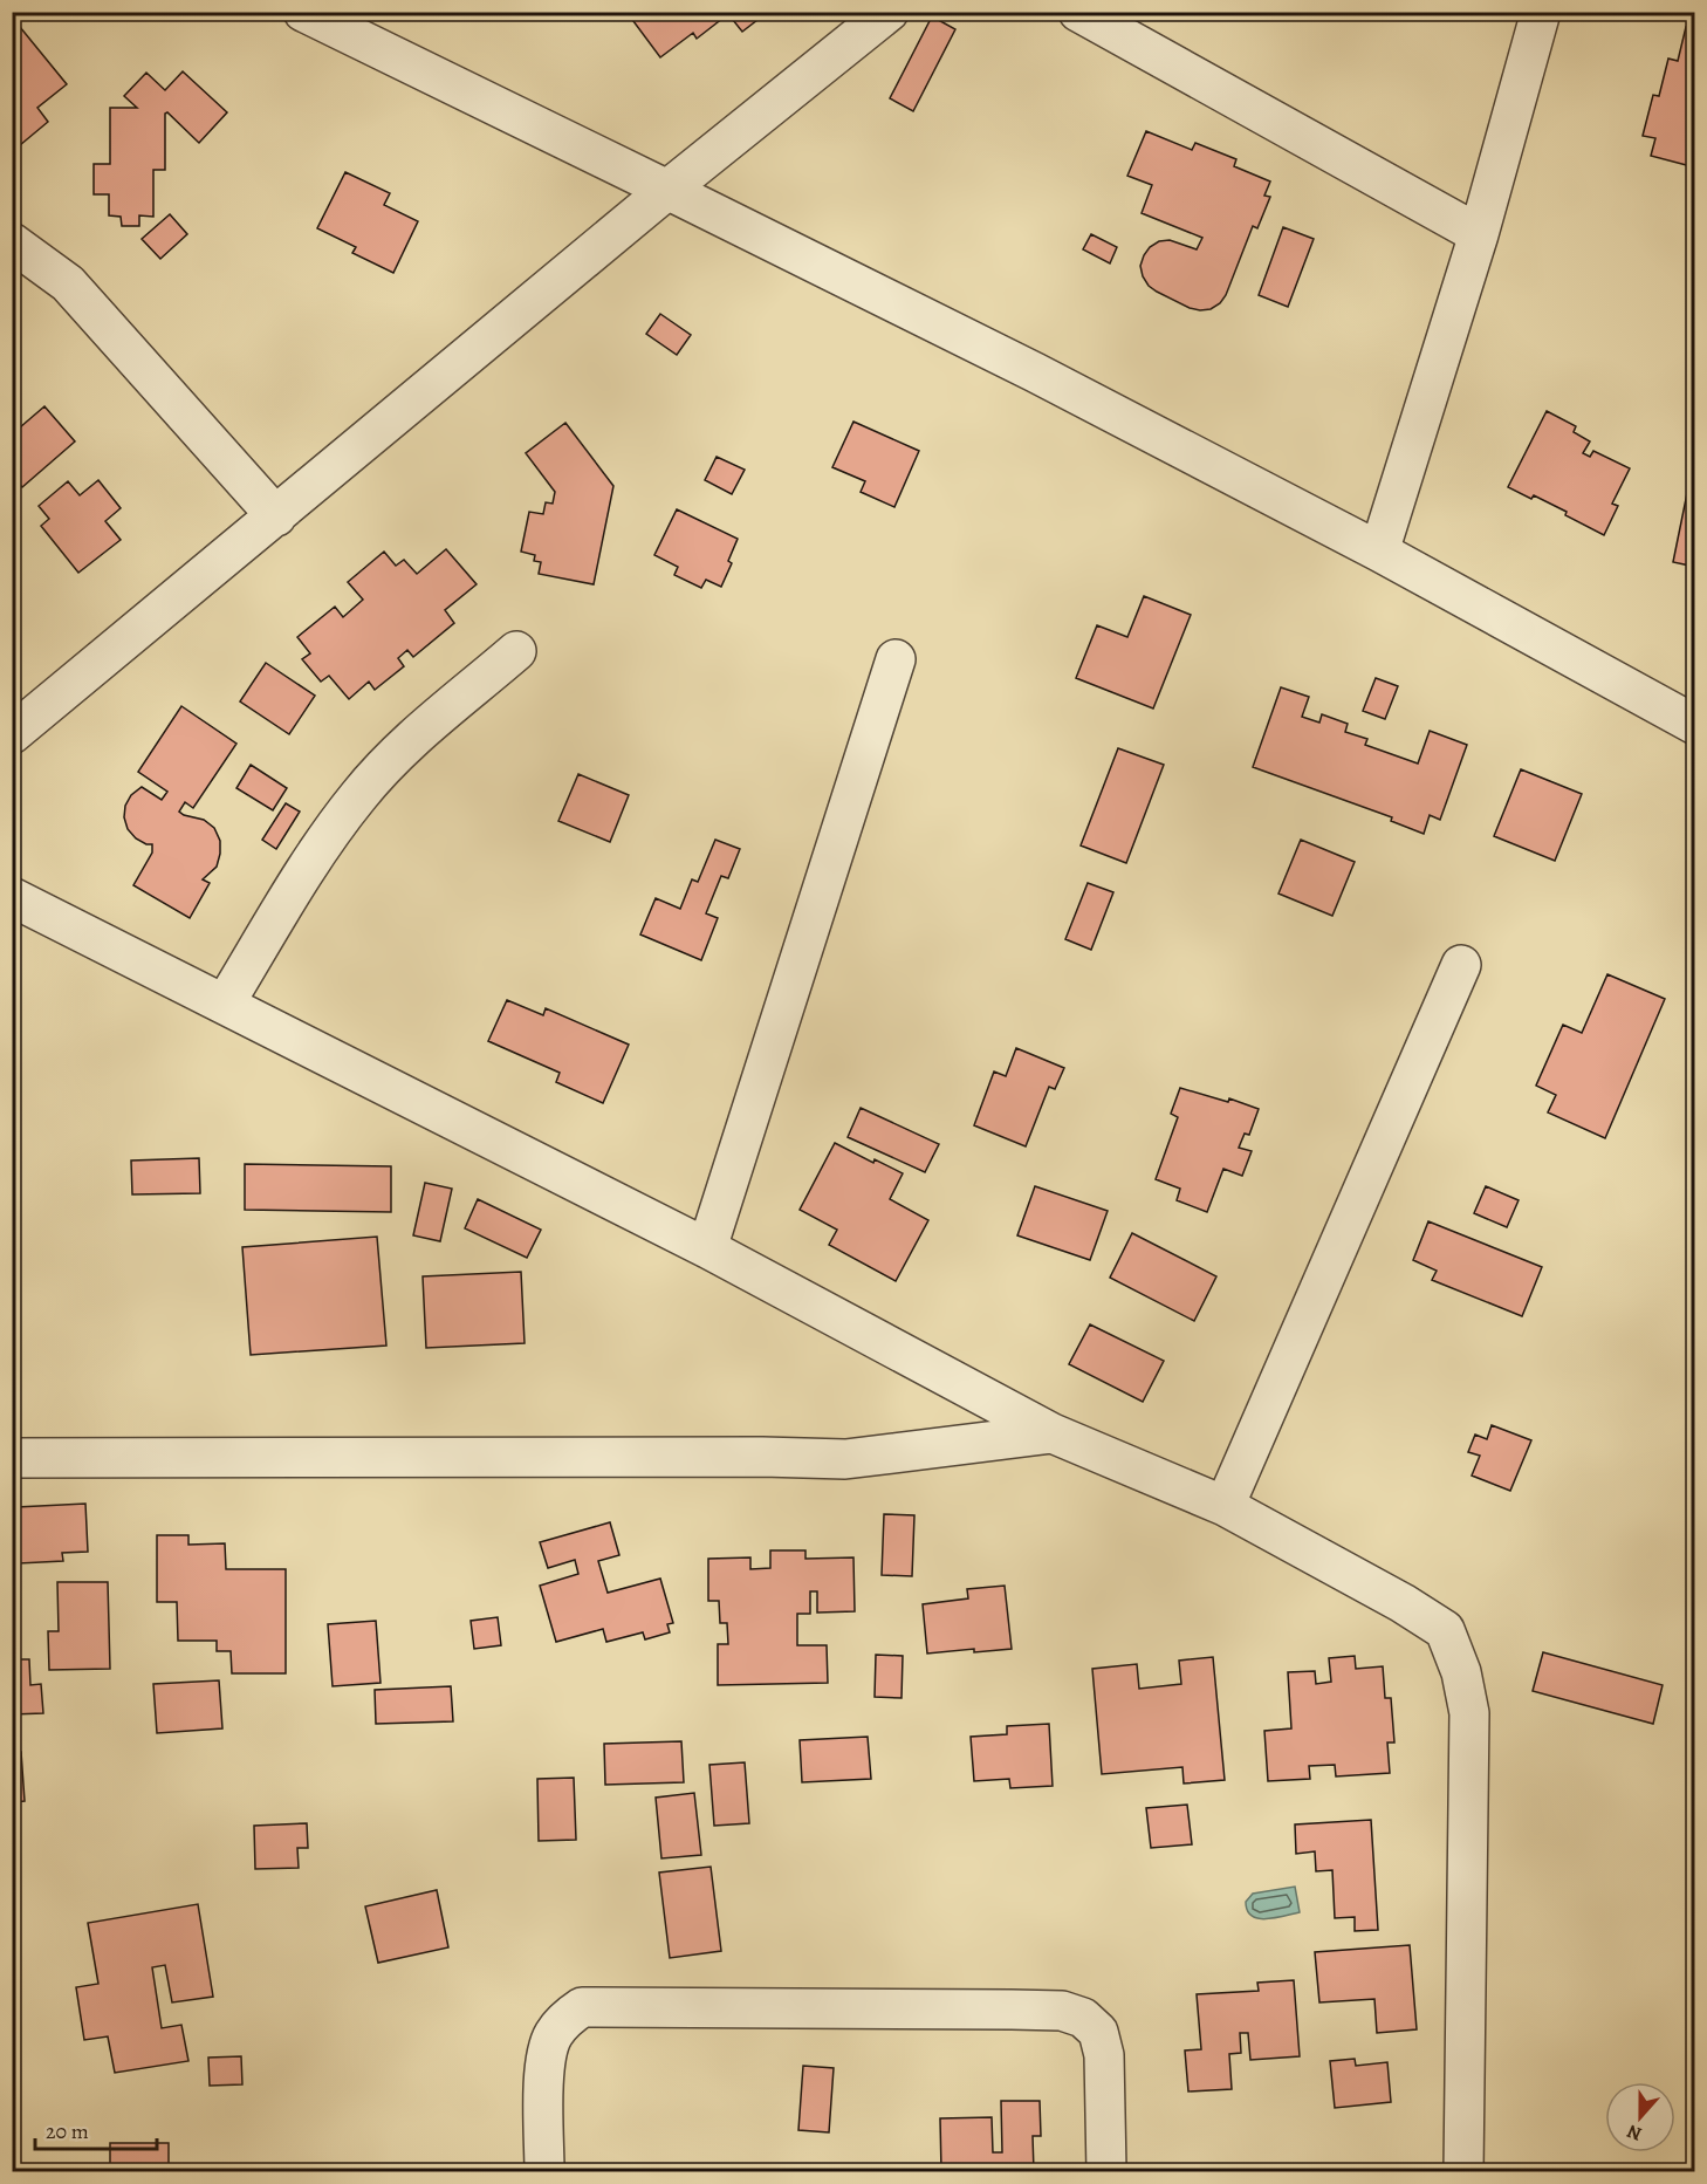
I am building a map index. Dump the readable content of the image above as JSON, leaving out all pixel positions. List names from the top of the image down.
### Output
{
  "scale_bar": "20 m",
  "north": "bottom"
}
